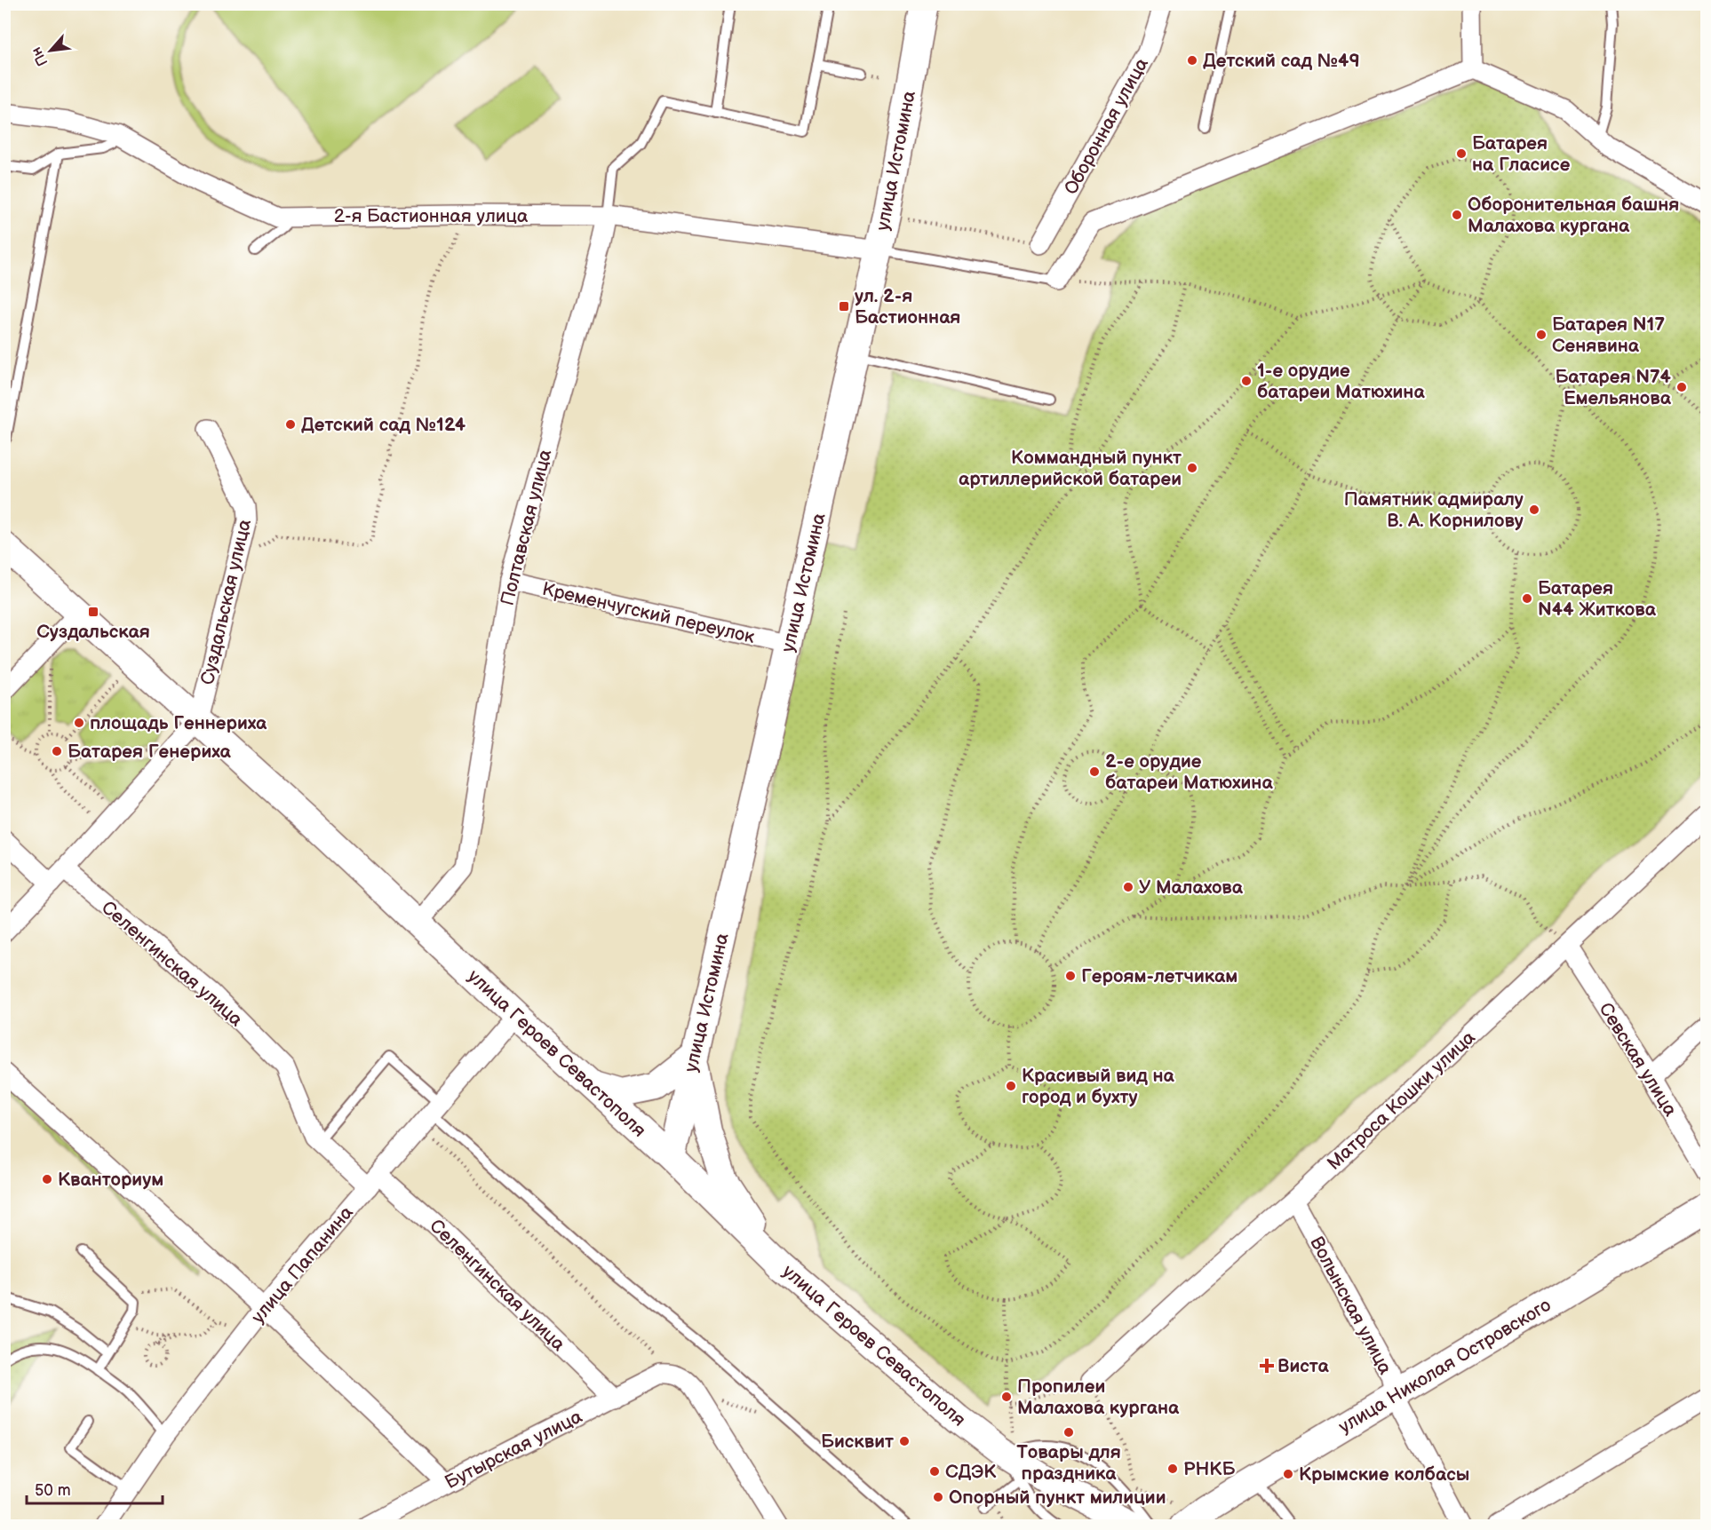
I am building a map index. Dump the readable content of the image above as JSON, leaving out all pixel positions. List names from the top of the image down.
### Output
{
  "streets": {
    "main road": ["улица Истомина", "улица Героев Севастополя", "улица Николая Островского"],
    "street": [
      "Оборонная улица",
      "2-я Бастионная улица",
      "Полтавская улица",
      "Суздальская улица",
      "Кременчугский переулок",
      "Селенгинская улица",
      "Севская улица",
      "Матроса Кошки улица",
      "улица Папанина",
      "Волынская улица",
      "Бутырская улица"
    ]
  },
  "crossings": [
    ["улица Истомина", "2-я Бастионная улица"],
    ["улица Истомина", "Кременчугский переулок"],
    ["улица Истомина", "улица Героев Севастополя"],
    ["2-я Бастионная улица", "Полтавская улица"],
    ["Полтавская улица", "Кременчугский переулок"],
    ["Полтавская улица", "улица Героев Севастополя"],
    ["Суздальская улица", "улица Героев Севастополя"],
    ["Селенгинская улица", "улица Папанина"],
    ["Селенгинская улица", "Бутырская улица"],
    ["улица Героев Севастополя", "улица Папанина"],
    ["Севская улица", "Матроса Кошки улица"],
    ["Матроса Кошки улица", "Волынская улица"],
    ["Волынская улица", "улица Николая Островского"]
  ],
  "places": {
    "other": [
      "Детский сад №49",
      "Батарея на Гласисе",
      "Оборонительная башня Малахова кургана",
      "Батарея N17 Сенявина",
      "1-е орудие батареи Матюхина",
      "Батарея N74 Емельянова",
      "Детский сад №124",
      "Коммандный пункт артиллерийской батареи",
      "Памятник адмиралу В. А. Корнилову",
      "Батарея N44 Житкова",
      "площадь Геннериха",
      "Батарея Генериха",
      "2-е орудие батареи Матюхина",
      "У Малахова",
      "Героям-летчикам",
      "Красивый вид на город и бухту",
      "Кванториум",
      "Пропилеи Малахова кургана",
      "Товары для праздника",
      "Бисквит",
      "РНКБ",
      "СДЭК",
      "Крымские колбасы",
      "Опорный пункт милиции"
    ],
    "transit": ["ул. 2-я Бастионная", "Суздальская"],
    "health": ["Виста"]
  },
  "scale_bar": "50 m",
  "north": "bottom left"
}
